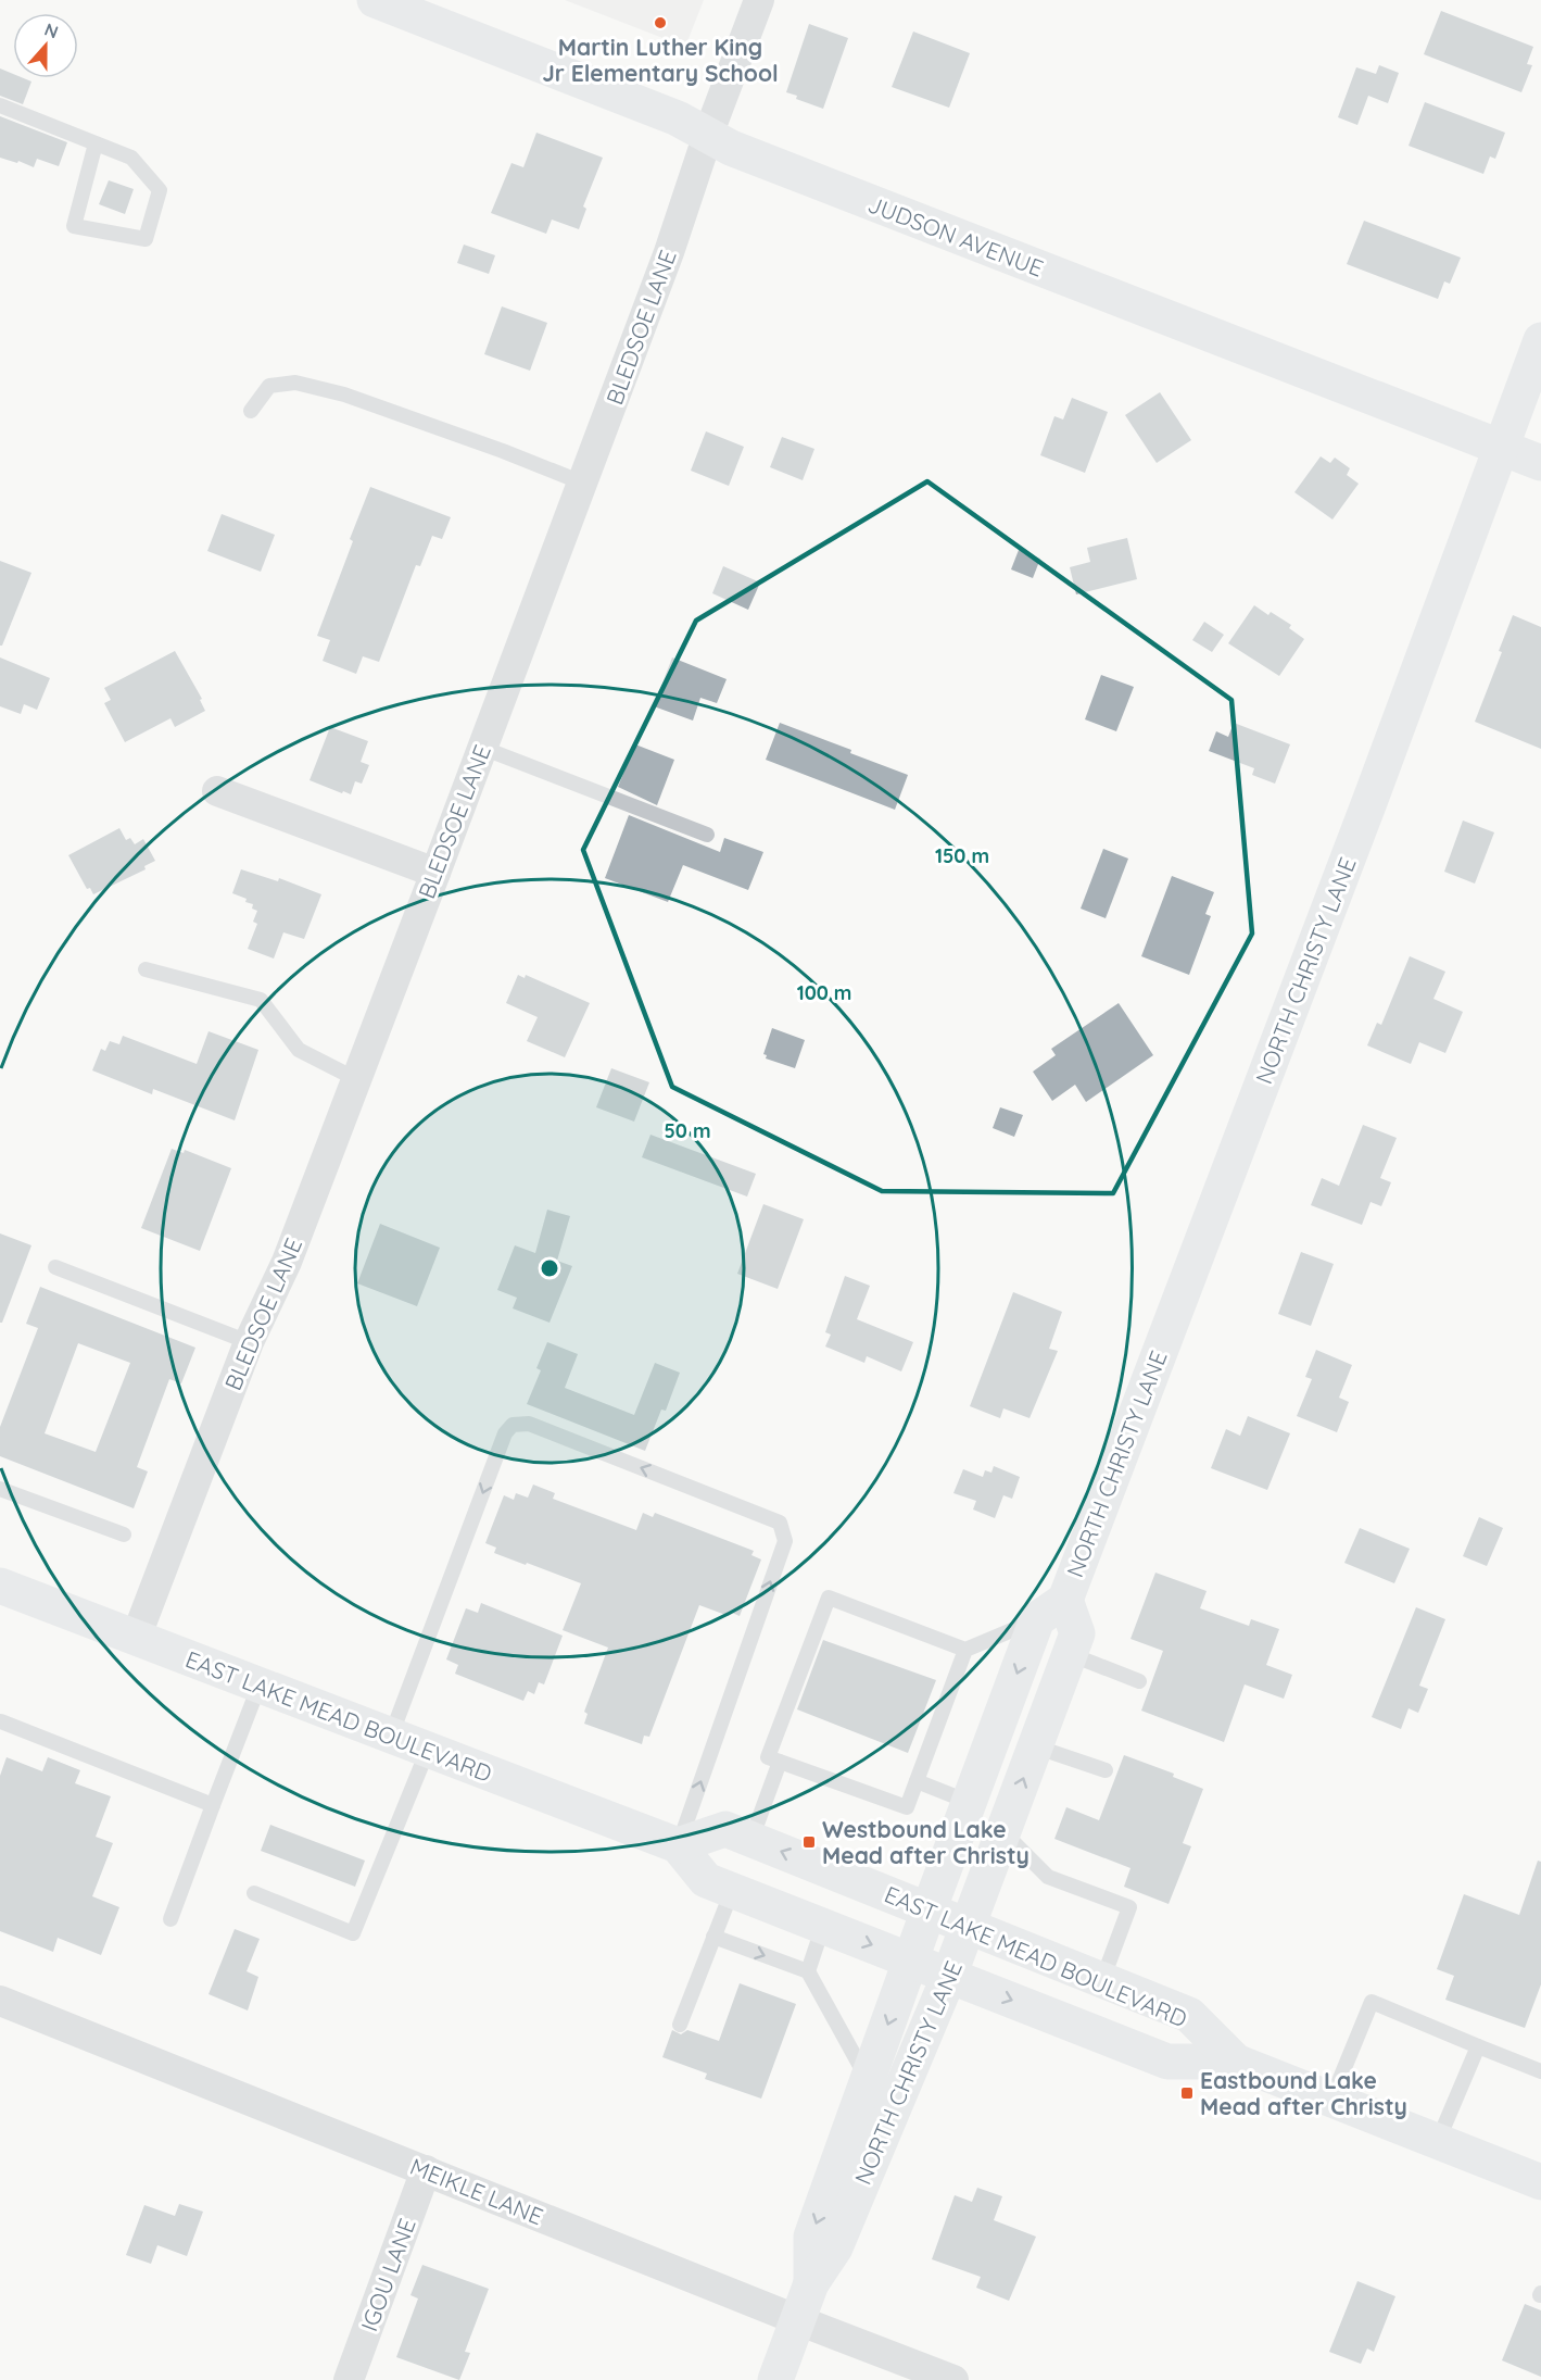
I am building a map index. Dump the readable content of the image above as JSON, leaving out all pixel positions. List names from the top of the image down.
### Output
{
  "streets": {
    "street": [
      "JUDSON AVENUE",
      "BLEDSOE LANE",
      "NORTH CHRISTY LANE",
      "EAST LAKE MEAD BOULEVARD",
      "MEIKLE LANE",
      "IGOU LANE"
    ]
  },
  "crossings": [
    ["JUDSON AVENUE", "BLEDSOE LANE"],
    ["JUDSON AVENUE", "NORTH CHRISTY LANE"],
    ["BLEDSOE LANE", "EAST LAKE MEAD BOULEVARD"],
    ["NORTH CHRISTY LANE", "EAST LAKE MEAD BOULEVARD"],
    ["NORTH CHRISTY LANE", "MEIKLE LANE"],
    ["MEIKLE LANE", "IGOU LANE"]
  ],
  "places": {
    "other": ["Martin Luther King Jr Elementary School"],
    "transit": ["Westbound Lake Mead after Christy", "Eastbound Lake Mead after Christy"]
  },
  "north": "top",
  "rings": ["150 m", "100 m", "50 m"]
}
